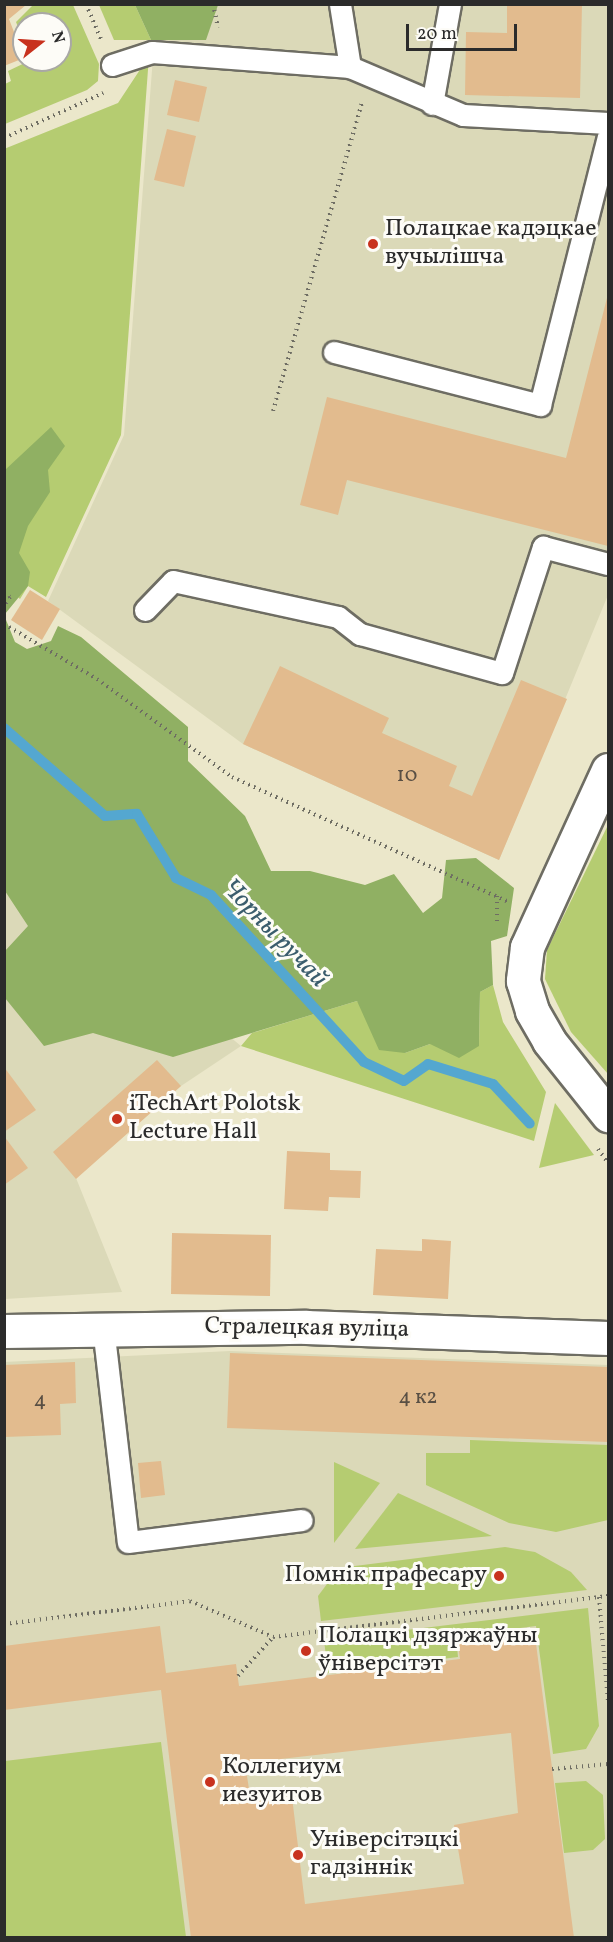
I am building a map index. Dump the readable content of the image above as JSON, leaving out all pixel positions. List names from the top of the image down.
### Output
{
  "streets": {
    "street": ["Стралецкая вуліца"]
  },
  "water": ["Чорны ручай"],
  "places": [
    "Полацкае кадэцкае вучылішча",
    "iTechArt Polotsk Lecture Hall",
    "Помнік прафесару",
    "Полацкі дзяржаўны ўніверсітэт",
    "Коллегиум иезуитов",
    "Універсітэцкі гадзіннік"
  ],
  "house_numbers": ["10", "4 к2", "4"],
  "scale_bar": "20 m",
  "north": "right"
}
